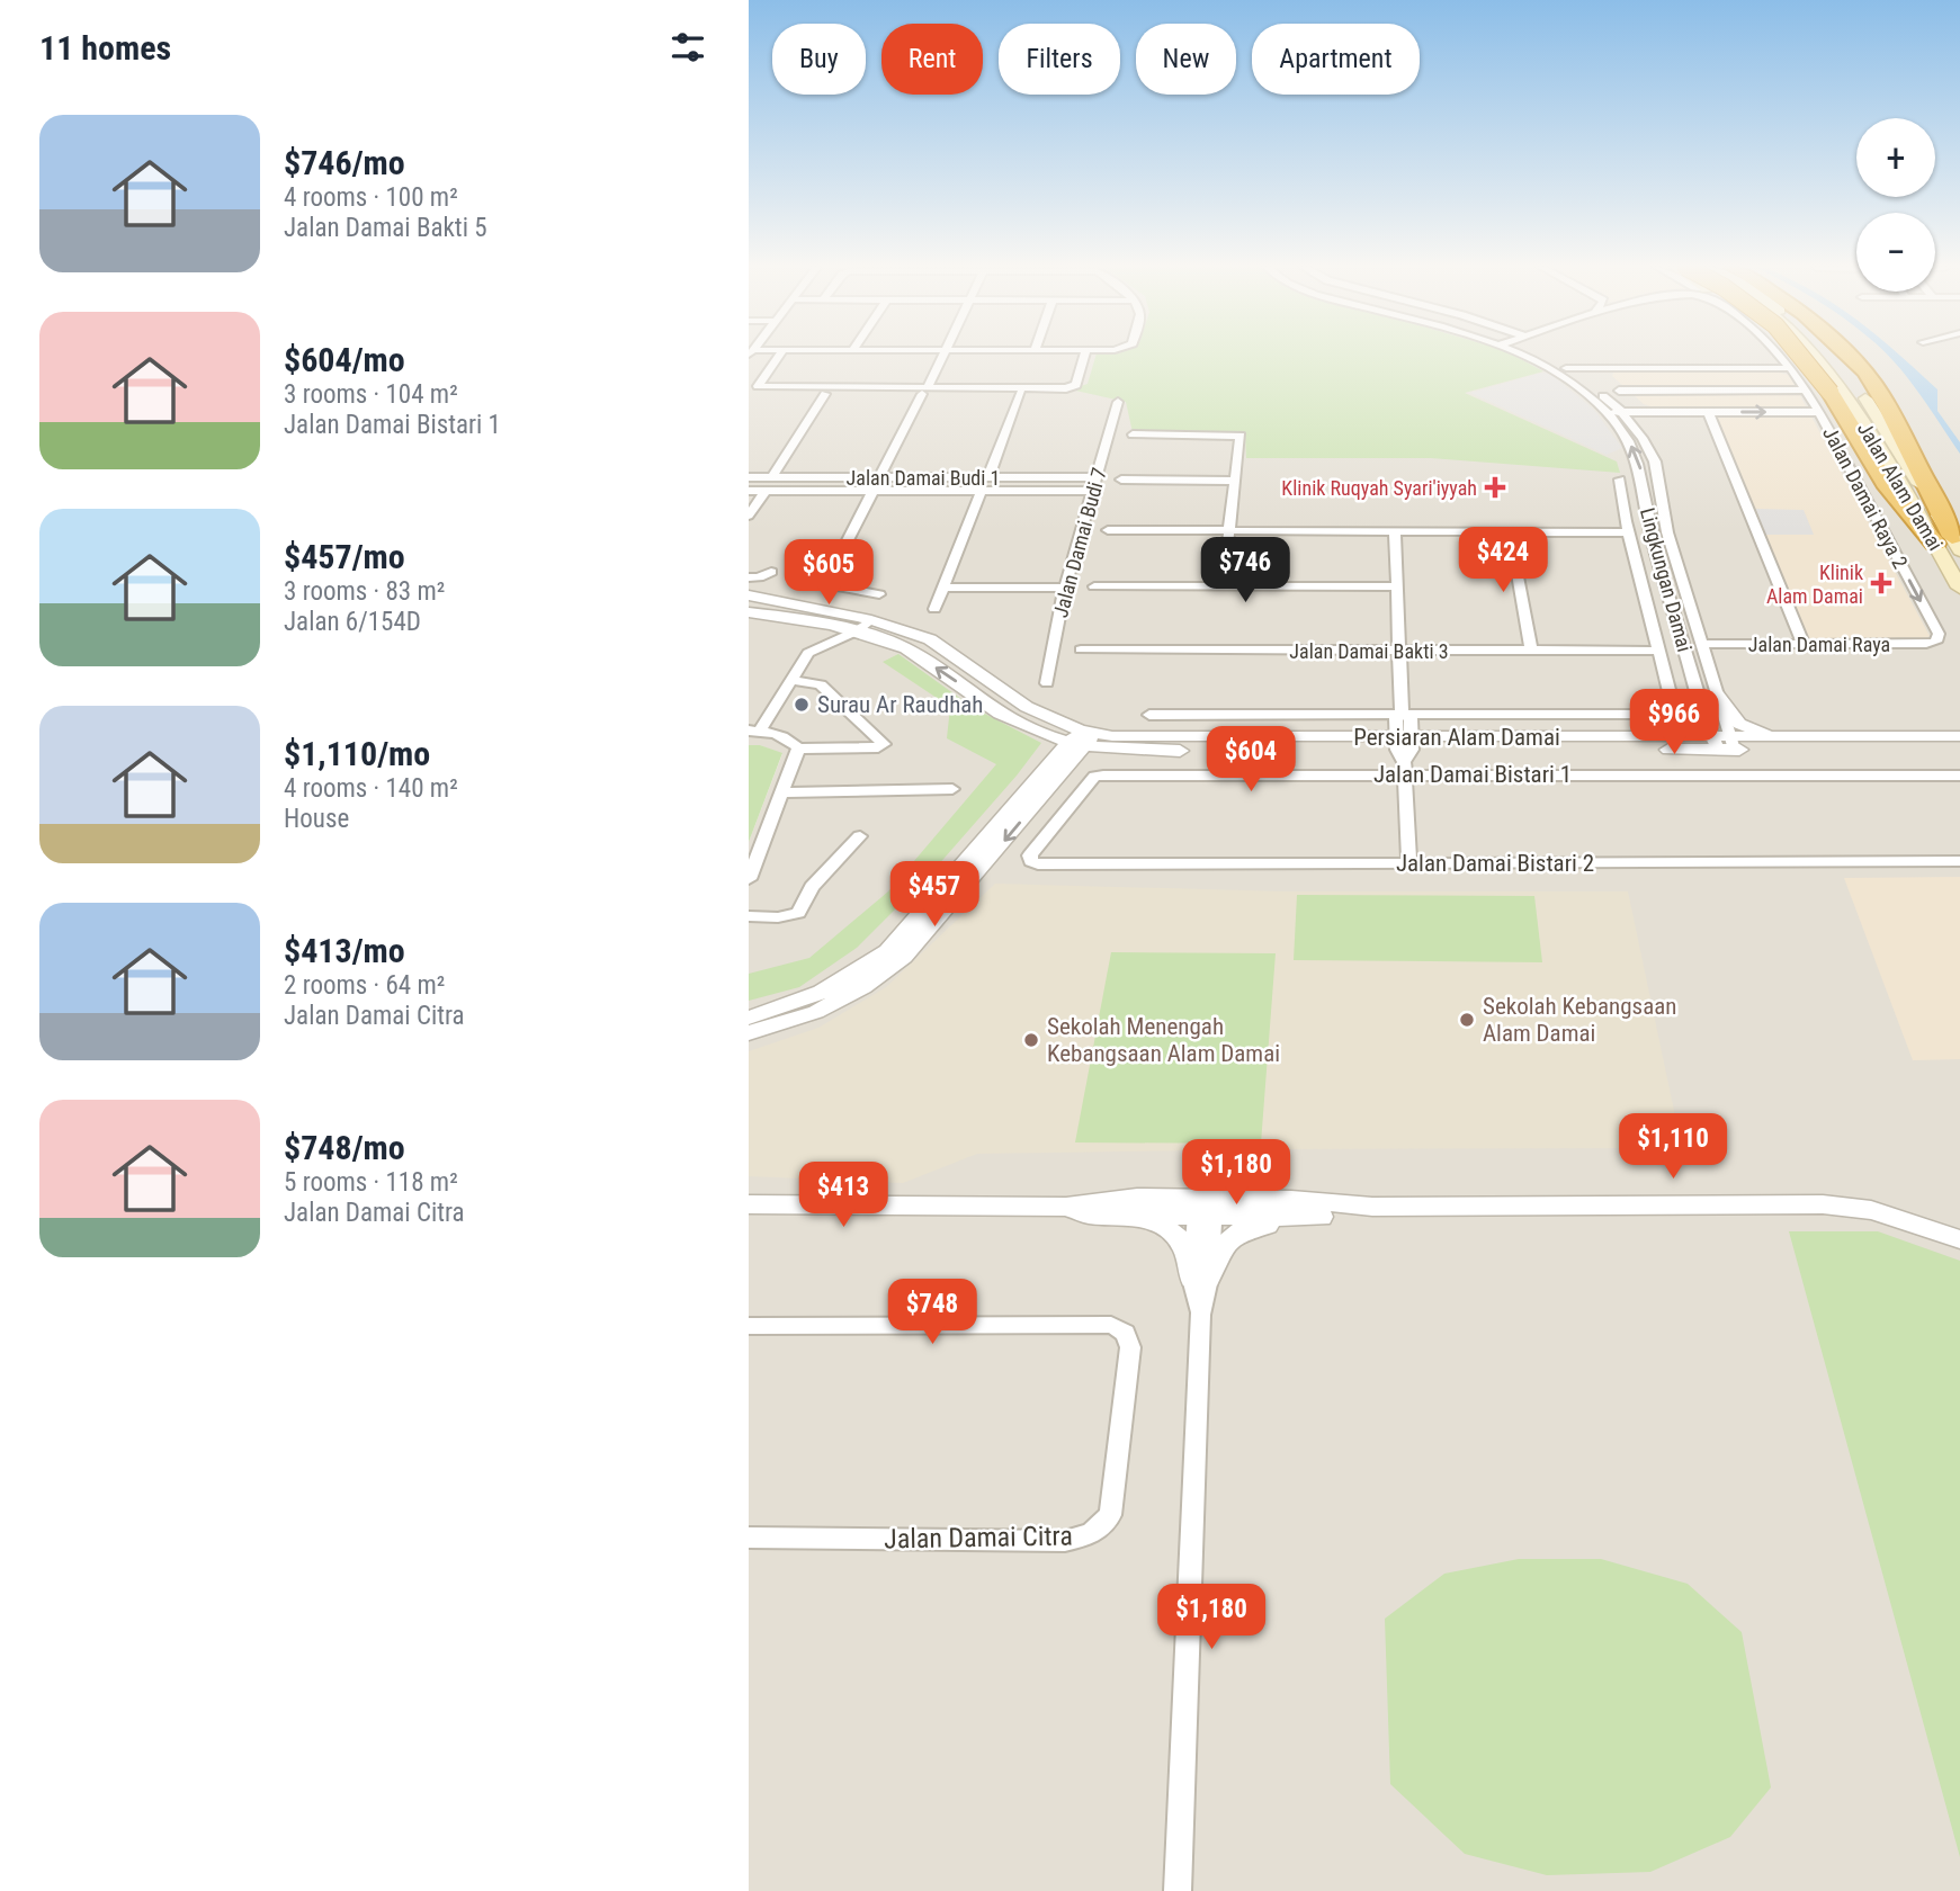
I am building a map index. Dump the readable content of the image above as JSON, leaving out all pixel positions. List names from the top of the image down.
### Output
{
  "streets": {
    "main road": ["Jalan Alam Damai"],
    "street": [
      "Jalan Damai Budi 1",
      "Jalan Damai Raya 2",
      "Jalan Damai Budi 7",
      "Lingkungan Damai",
      "Jalan Damai Raya",
      "Jalan Damai Bakti 3",
      "Persiaran Alam Damai",
      "Jalan Damai Bistari 1",
      "Jalan Damai Bistari 2",
      "Jalan Damai Citra"
    ]
  },
  "crossings": [
    ["Jalan Damai Budi 1", "Jalan Damai Budi 7"],
    ["Jalan Damai Raya 2", "Jalan Damai Raya"],
    ["Lingkungan Damai", "Jalan Damai Raya"],
    ["Lingkungan Damai", "Persiaran Alam Damai"],
    ["Persiaran Alam Damai", "Jalan Damai Bistari 1"],
    ["Jalan Damai Bistari 1", "Jalan Damai Bistari 2"]
  ],
  "places": {
    "health": ["Klinik Ruqyah Syari'iyyah", "Klinik Alam Damai"],
    "other": ["Surau Ar Raudhah", "Sekolah Kebangsaan Alam Damai", "Sekolah Menengah Kebangsaan Alam Damai"]
  },
  "page": {
    "heading": "11 homes",
    "chip": [
      "Buy",
      "Rent",
      "Filters",
      "New",
      "Apartment"
    ],
    "list": [
      {
        "name": "$746/mo",
        "note": "4 rooms · 100 m² · Jalan Damai Bakti 5"
      },
      {
        "name": "$604/mo",
        "note": "3 rooms · 104 m² · Jalan Damai Bistari 1"
      },
      {
        "name": "$457/mo",
        "note": "3 rooms · 83 m² · Jalan 6/154D"
      },
      {
        "name": "$1,110/mo",
        "note": "4 rooms · 140 m² · House"
      },
      {
        "name": "$413/mo",
        "note": "2 rooms · 64 m² · Jalan Damai Citra"
      },
      {
        "name": "$748/mo",
        "note": "5 rooms · 118 m² · Jalan Damai Citra"
      }
    ],
    "map_buttons": ["+", "−"],
    "price": [
      "$424",
      "$746",
      "$605",
      "$966",
      "$604",
      "$457",
      "$1,110",
      "$1,180",
      "$413",
      "$748",
      "$1,180"
    ]
  }
}
